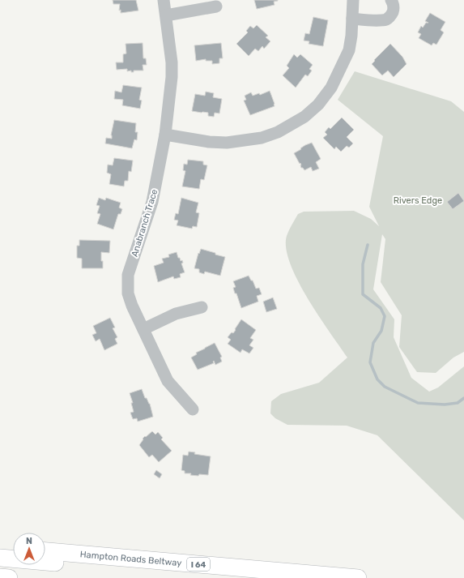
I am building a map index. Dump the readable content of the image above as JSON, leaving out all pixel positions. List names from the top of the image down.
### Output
{
  "streets": {
    "highway": ["Hampton Roads Beltway", "I 64"],
    "street": ["Anabranch Trace"]
  },
  "parks": ["Rivers Edge"],
  "north": "top"
}
